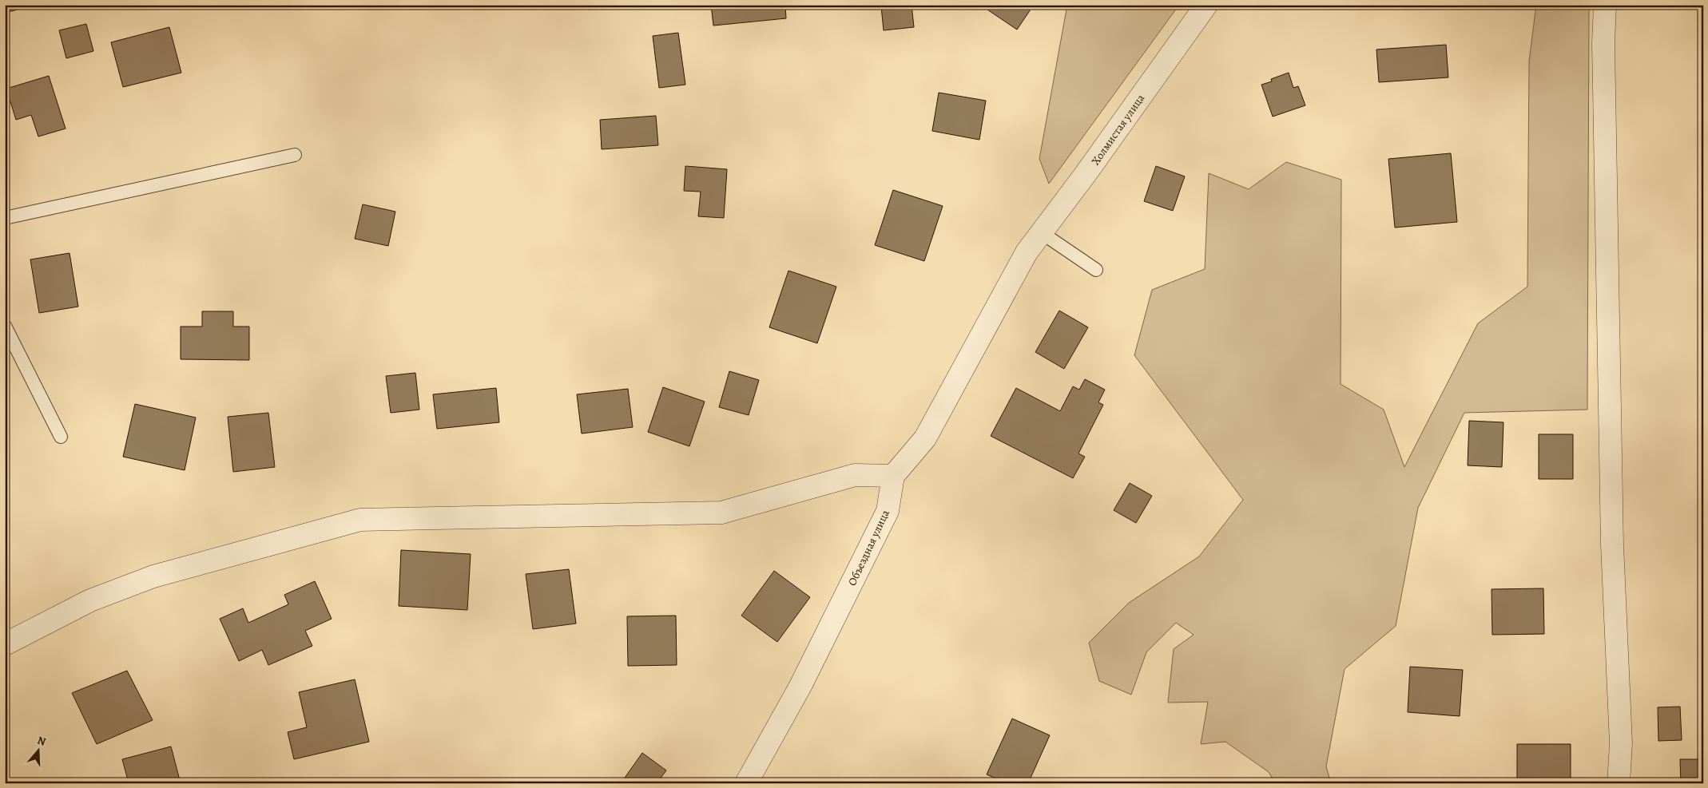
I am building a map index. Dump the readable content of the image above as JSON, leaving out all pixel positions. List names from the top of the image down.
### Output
{
  "streets": {
    "street": ["Холмистая улица", "Объездная улица"]
  },
  "crossings": [
    ["Холмистая улица", "Объездная улица"]
  ],
  "north": "top"
}
